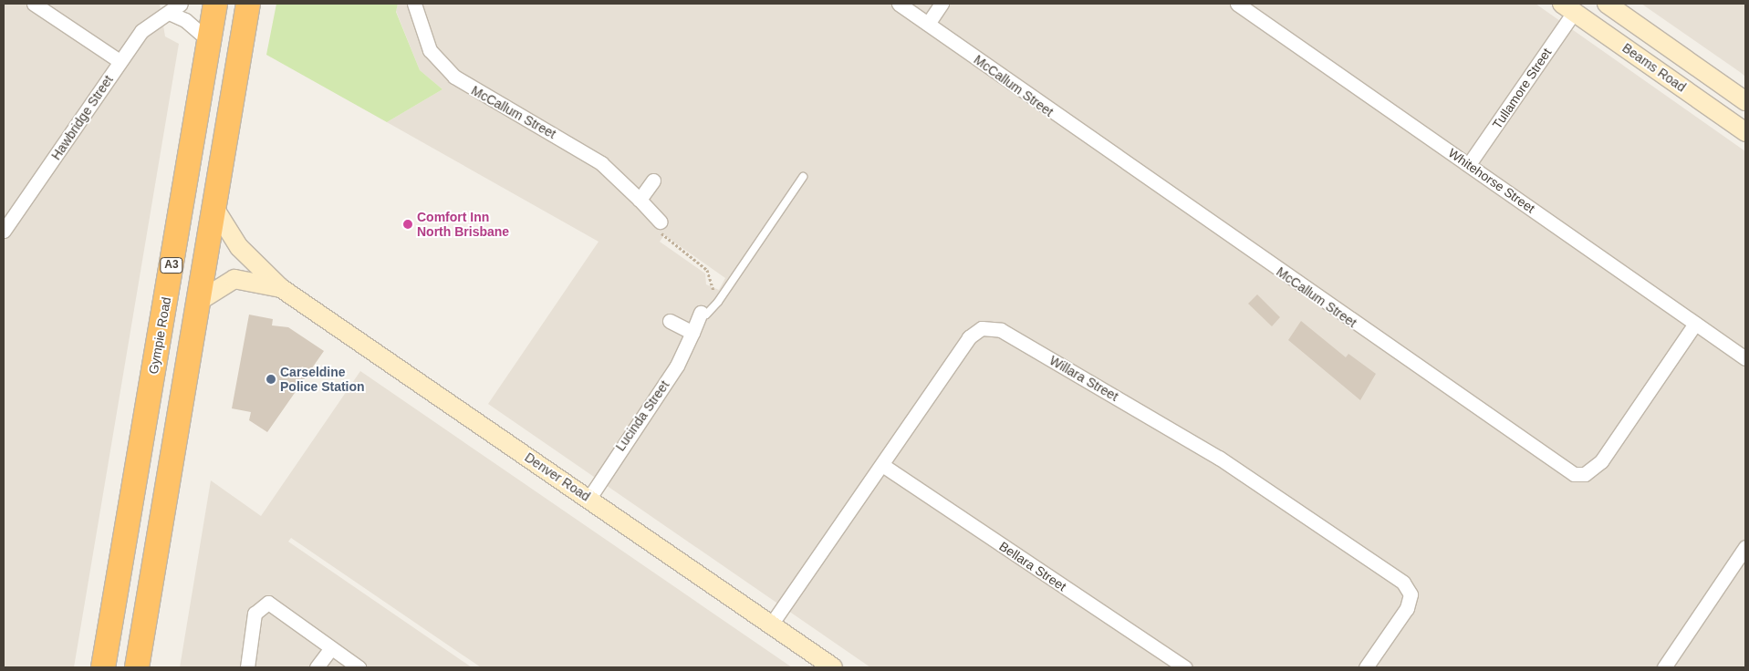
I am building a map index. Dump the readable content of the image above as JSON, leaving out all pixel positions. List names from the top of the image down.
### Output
{
  "streets": {
    "highway": ["A3", "Gympie Road"],
    "street": [
      "Beams Road",
      "McCallum Street",
      "Tullamore Street",
      "Hawbridge Street",
      "Whitehorse Street",
      "Willara Street",
      "Lucinda Street",
      "Denver Road",
      "Bellara Street"
    ]
  },
  "crossings": [
    ["Beams Road", "Tullamore Street"],
    ["McCallum Street", "Whitehorse Street"],
    ["Tullamore Street", "Whitehorse Street"],
    ["A3", "Denver Road"],
    ["Willara Street", "Denver Road"],
    ["Willara Street", "Bellara Street"],
    ["Lucinda Street", "Denver Road"]
  ],
  "places": ["Comfort Inn North Brisbane", "Carseldine Police Station"]
}
